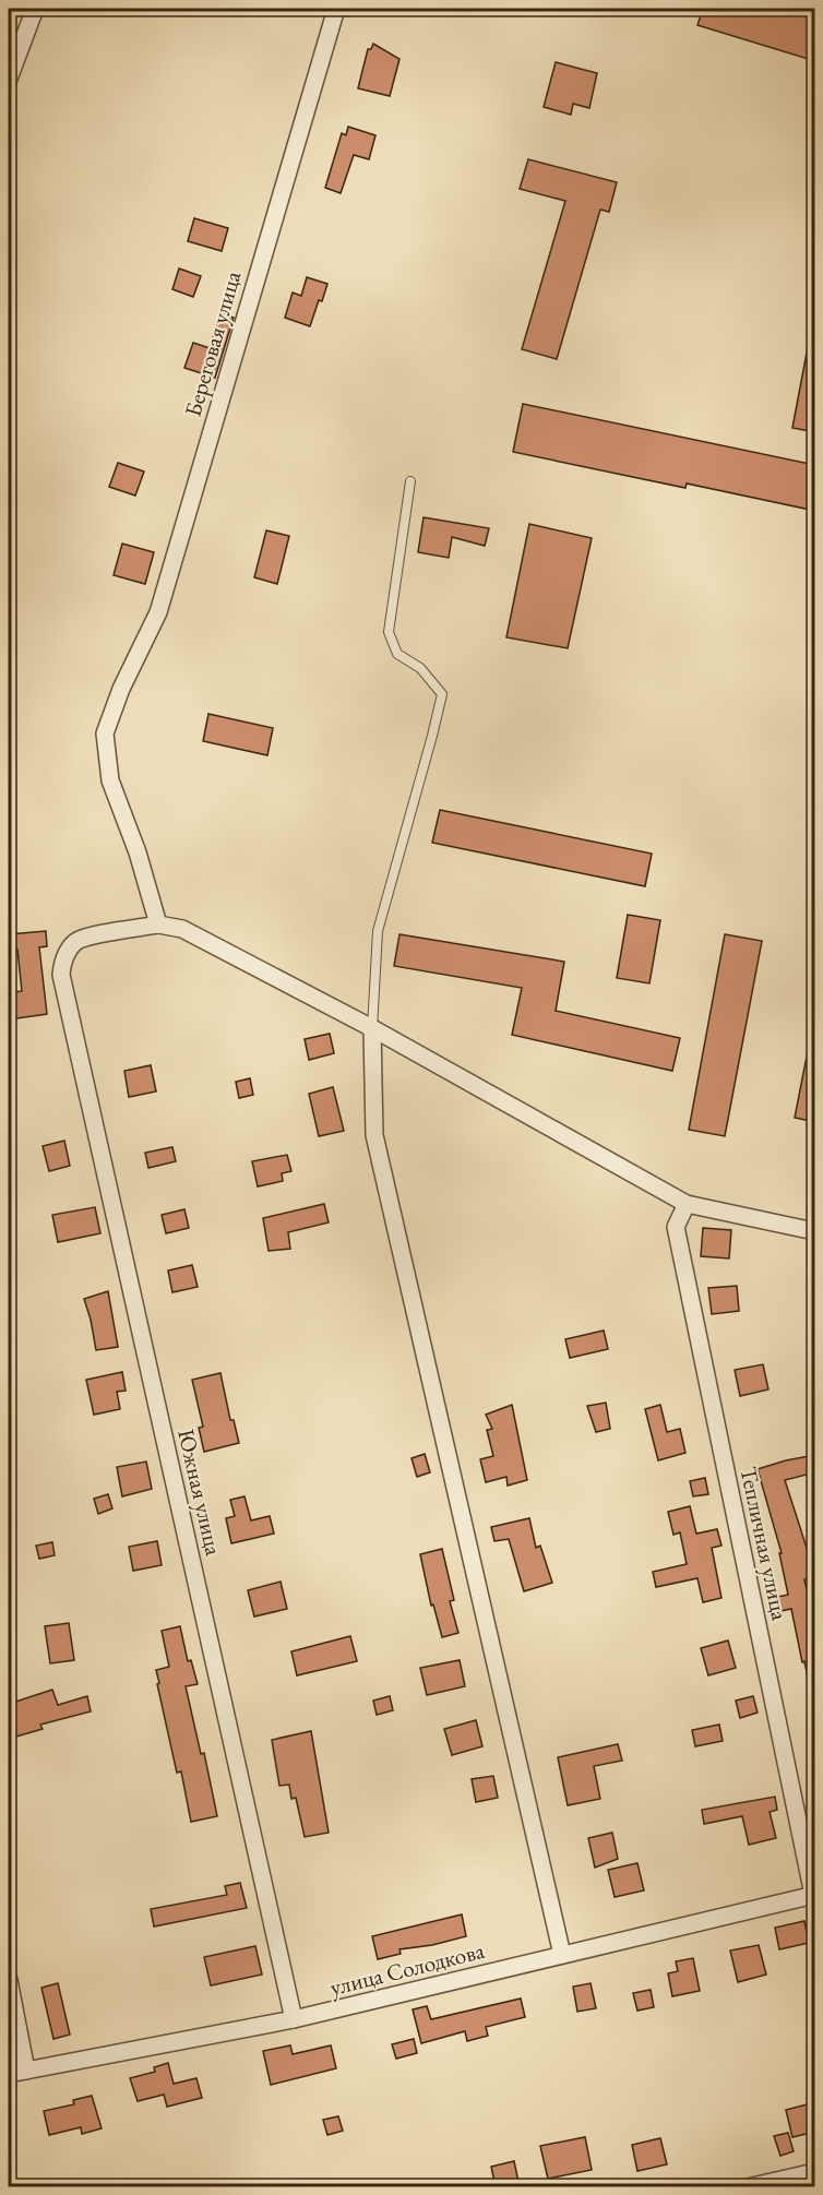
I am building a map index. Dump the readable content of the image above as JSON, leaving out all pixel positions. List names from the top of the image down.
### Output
{
  "streets": {
    "street": [
      "Береговая улица",
      "Южная улица",
      "Тепличная улица",
      "улица Солодкова"
    ]
  },
  "crossings": [
    ["Береговая улица", "Южная улица"],
    ["Южная улица", "улица Солодкова"],
    ["Тепличная улица", "улица Солодкова"]
  ]
}
